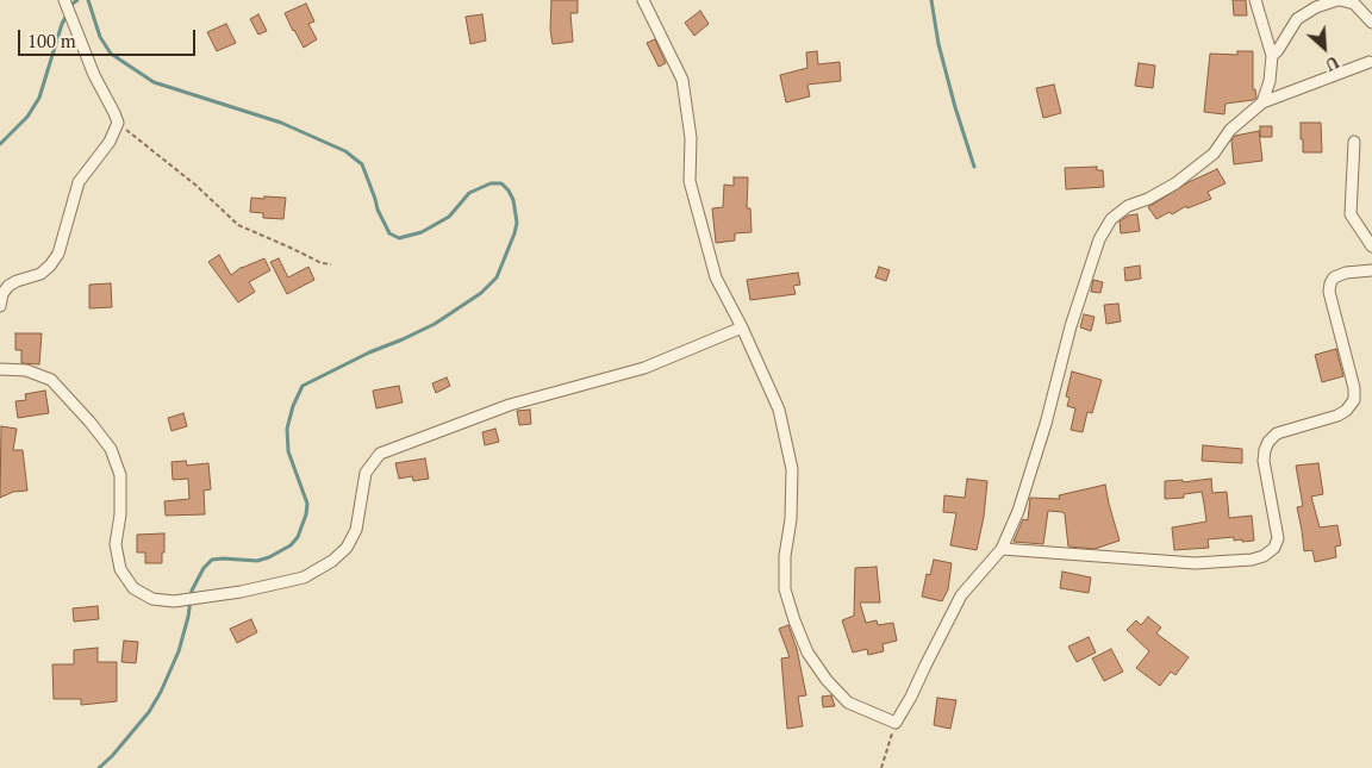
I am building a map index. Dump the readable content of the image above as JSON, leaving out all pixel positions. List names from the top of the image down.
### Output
{
  "scale_bar": "100 m",
  "north": "bottom right"
}
